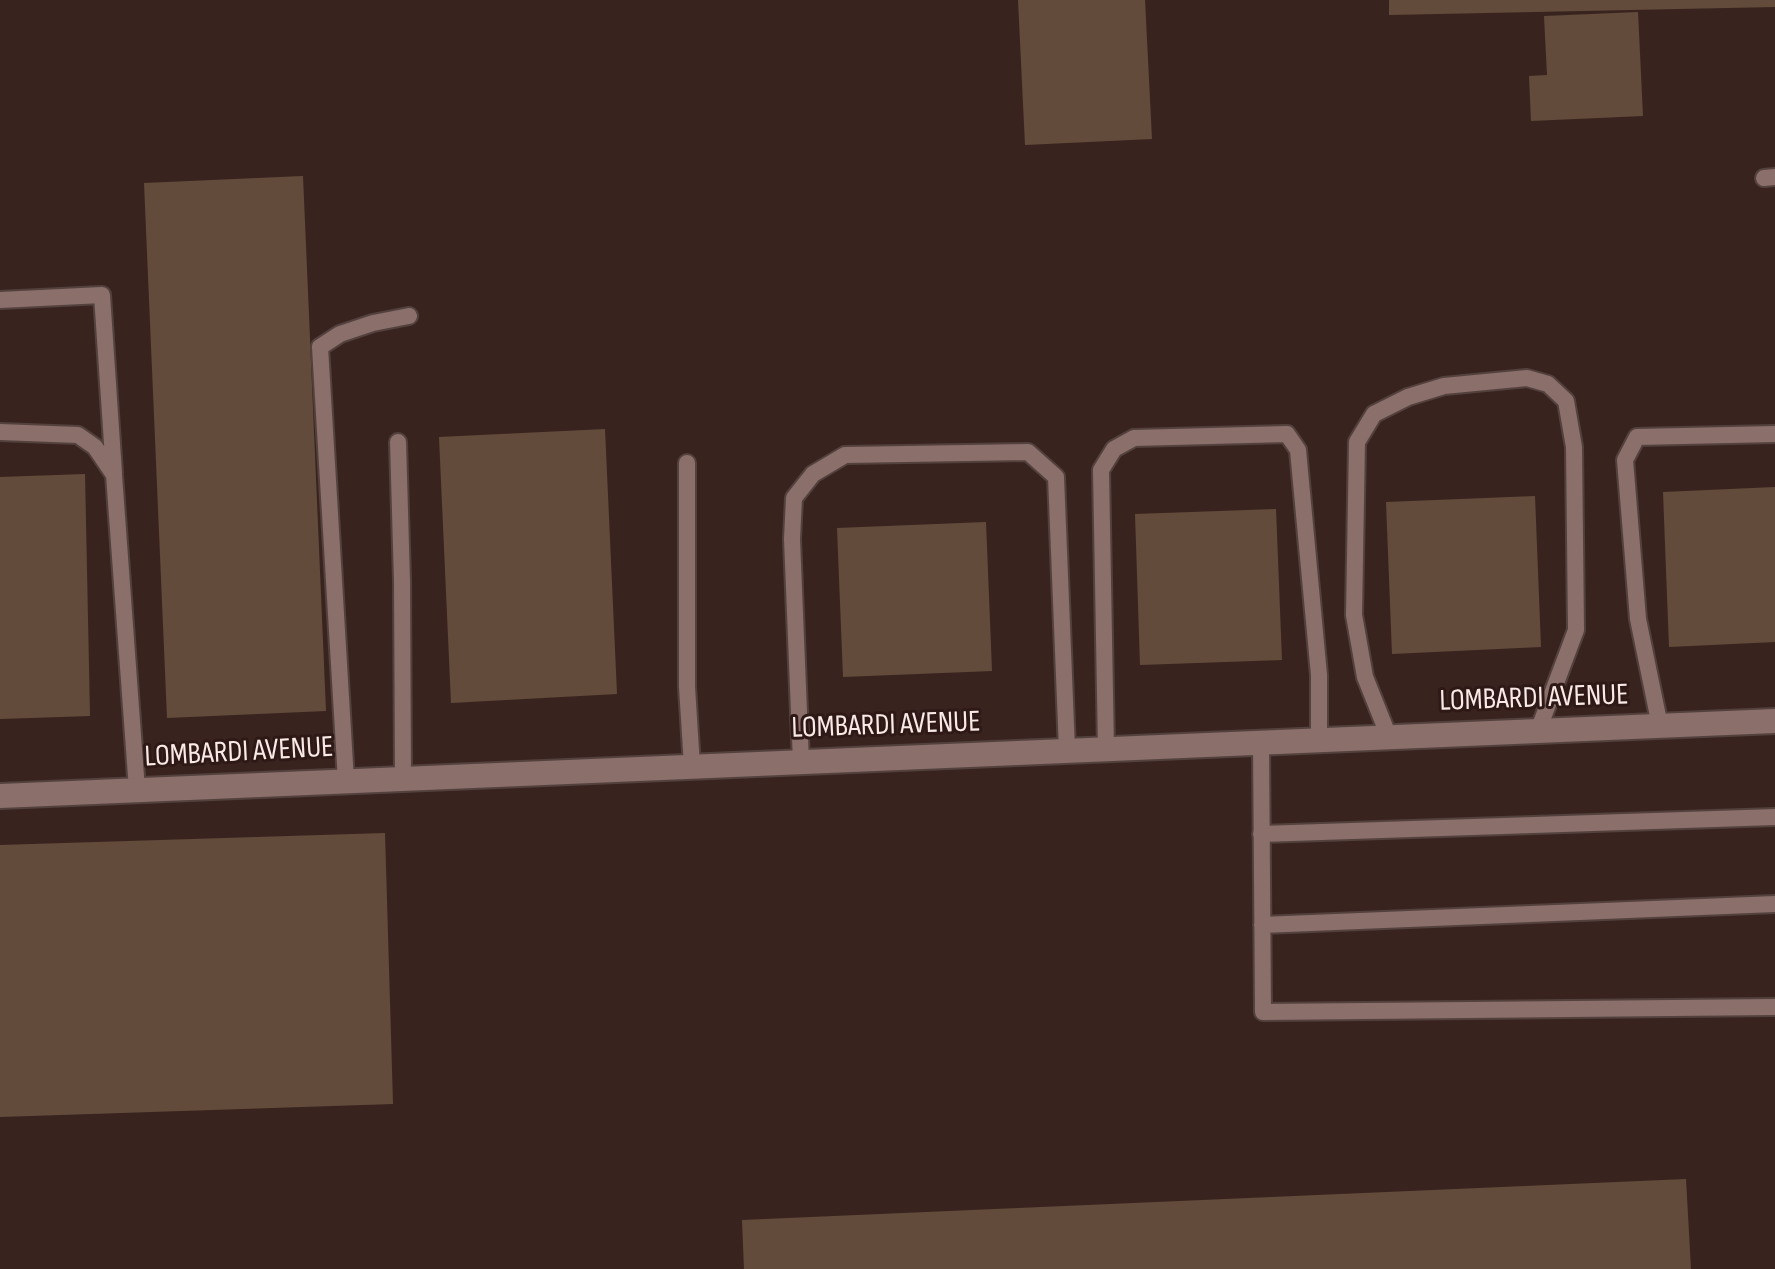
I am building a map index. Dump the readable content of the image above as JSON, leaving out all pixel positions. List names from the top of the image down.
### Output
{
  "streets": {
    "street": ["LOMBARDI AVENUE"]
  }
}
